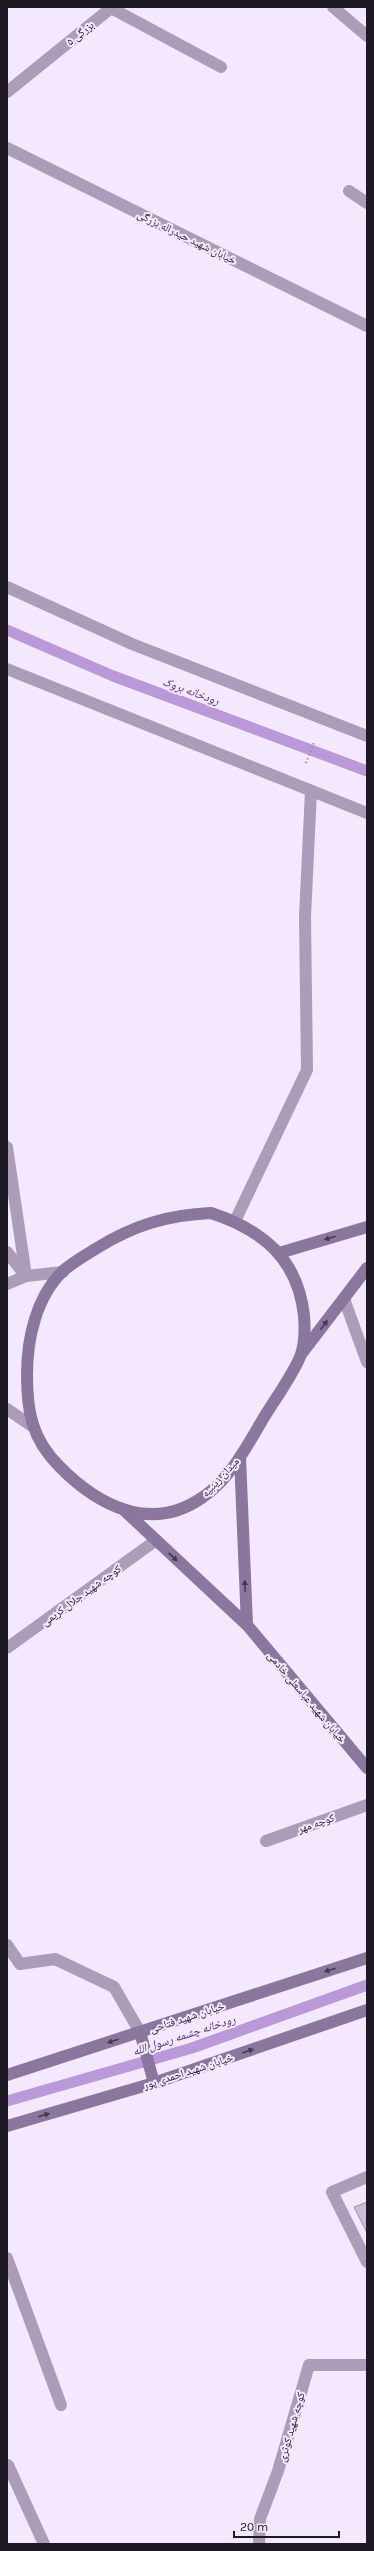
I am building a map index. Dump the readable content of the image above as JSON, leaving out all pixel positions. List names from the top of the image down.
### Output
{
  "streets": {
    "street": [
      "بزرگی ۵",
      "خیابان شهید حیدراله بزرگی",
      "میدان زینبیه",
      "کوچه شهید جلال کریمی",
      "خیابان شهید عباسعلی خادمی",
      "کوچه مهر",
      "خیابان شهید فتاحی",
      "خیابان شهید احمدی پور",
      "کوچه شهید کوثری"
    ]
  },
  "crossings": [
    ["میدان زینبیه", "خیابان شهید عباسعلی خادمی"],
    ["کوچه شهید جلال کریمی", "خیابان شهید عباسعلی خادمی"]
  ],
  "one_way": ["خیابان شهید عباسعلی خادمی", "خیابان شهید فتاحی", "خیابان شهید احمدی پور"],
  "water": ["رودخانه بروک", "رودخانه چشمه رسول الله"],
  "scale_bar": "20 m"
}
